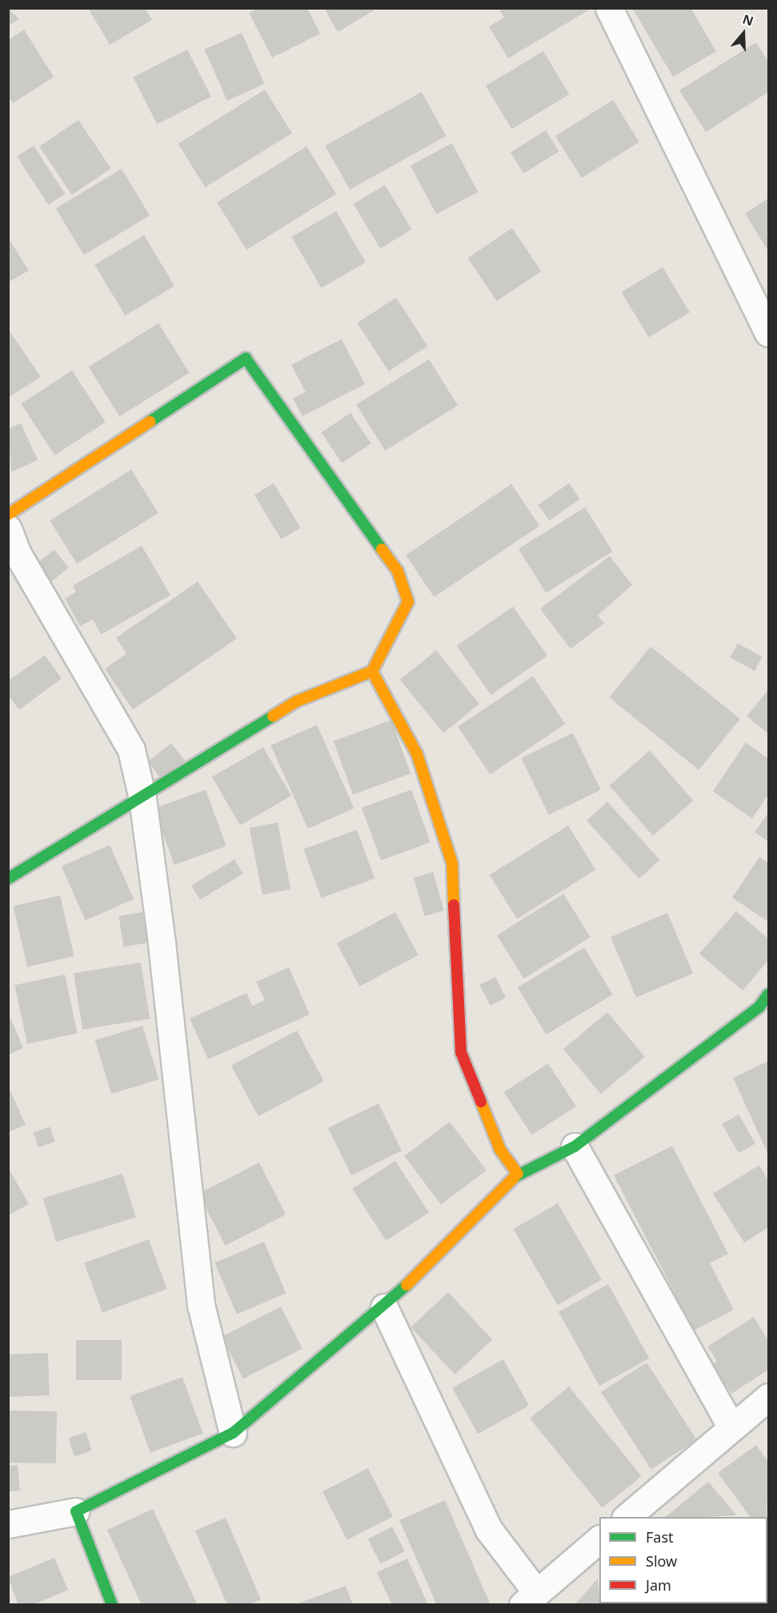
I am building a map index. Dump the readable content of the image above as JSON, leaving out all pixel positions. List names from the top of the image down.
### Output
{
  "legend": ["Fast", "Slow", "Jam"],
  "north": "top"
}
